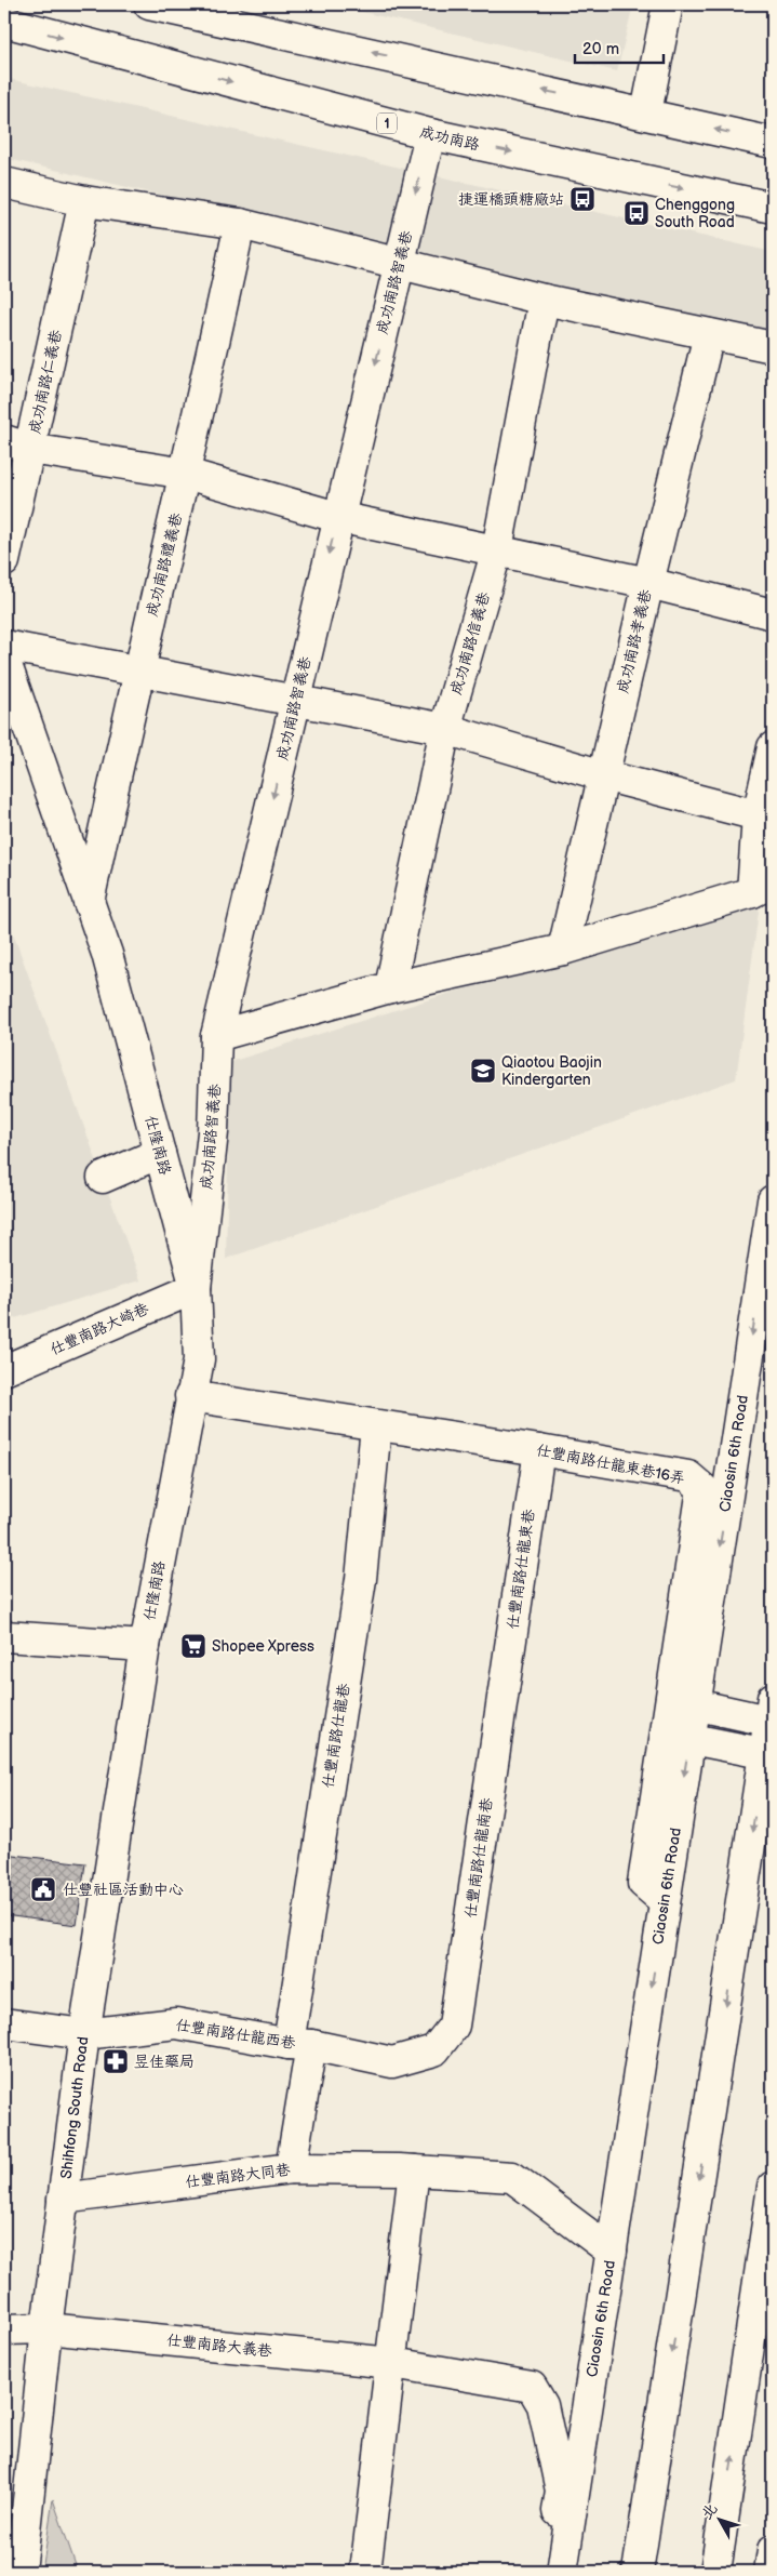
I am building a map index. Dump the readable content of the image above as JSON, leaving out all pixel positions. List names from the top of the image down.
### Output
{
  "streets": {
    "street": [
      "1",
      "成功南路",
      "成功南路智義巷",
      "成功南路仁義巷",
      "成功南路禮義巷",
      "成功南路孝義巷",
      "成功南路信義巷",
      "仕隆南路",
      "仕豐南路大崎巷",
      "Ciaosin 6th Road",
      "仕豐南路仕龍東巷16弄",
      "仕豐南路仕龍東巷",
      "仕豐南路仕龍巷",
      "仕豐南路仕龍南巷",
      "仕豐南路仕龍西巷",
      "Shihfong South Road",
      "仕豐南路大同巷",
      "仕豐南路大義巷"
    ]
  },
  "crossings": [
    ["成功南路", "成功南路智義巷"],
    ["成功南路智義巷", "仕隆南路"],
    ["成功南路智義巷", "仕豐南路大崎巷"],
    ["成功南路禮義巷", "仕隆南路"],
    ["仕隆南路", "仕豐南路大崎巷"],
    ["仕隆南路", "仕豐南路仕龍東巷16弄"],
    ["仕隆南路", "Shihfong South Road"],
    ["Ciaosin 6th Road", "仕豐南路仕龍東巷16弄"],
    ["Ciaosin 6th Road", "仕豐南路大同巷"],
    ["仕豐南路仕龍東巷16弄", "仕豐南路仕龍東巷"],
    ["仕豐南路仕龍東巷16弄", "仕豐南路仕龍巷"],
    ["仕豐南路仕龍東巷", "仕豐南路仕龍南巷"],
    ["仕豐南路仕龍巷", "仕豐南路仕龍西巷"],
    ["仕豐南路仕龍巷", "仕豐南路大同巷"],
    ["仕豐南路仕龍南巷", "仕豐南路仕龍西巷"],
    ["仕豐南路仕龍西巷", "Shihfong South Road"],
    ["Shihfong South Road", "仕豐南路大同巷"],
    ["Shihfong South Road", "仕豐南路大義巷"]
  ],
  "one_way": ["成功南路智義巷"],
  "places": {
    "bus stop": ["捷運橋頭糖廠站", "Chenggong South Road"],
    "school or university": ["Qiaotou Baojin Kindergarten"],
    "supermarket": ["Shopee Xpress"],
    "public building": ["仕豐社區活動中心"],
    "pharmacy": ["昱佳藥局"]
  },
  "scale_bar": "20 m",
  "north": "top left"
}
